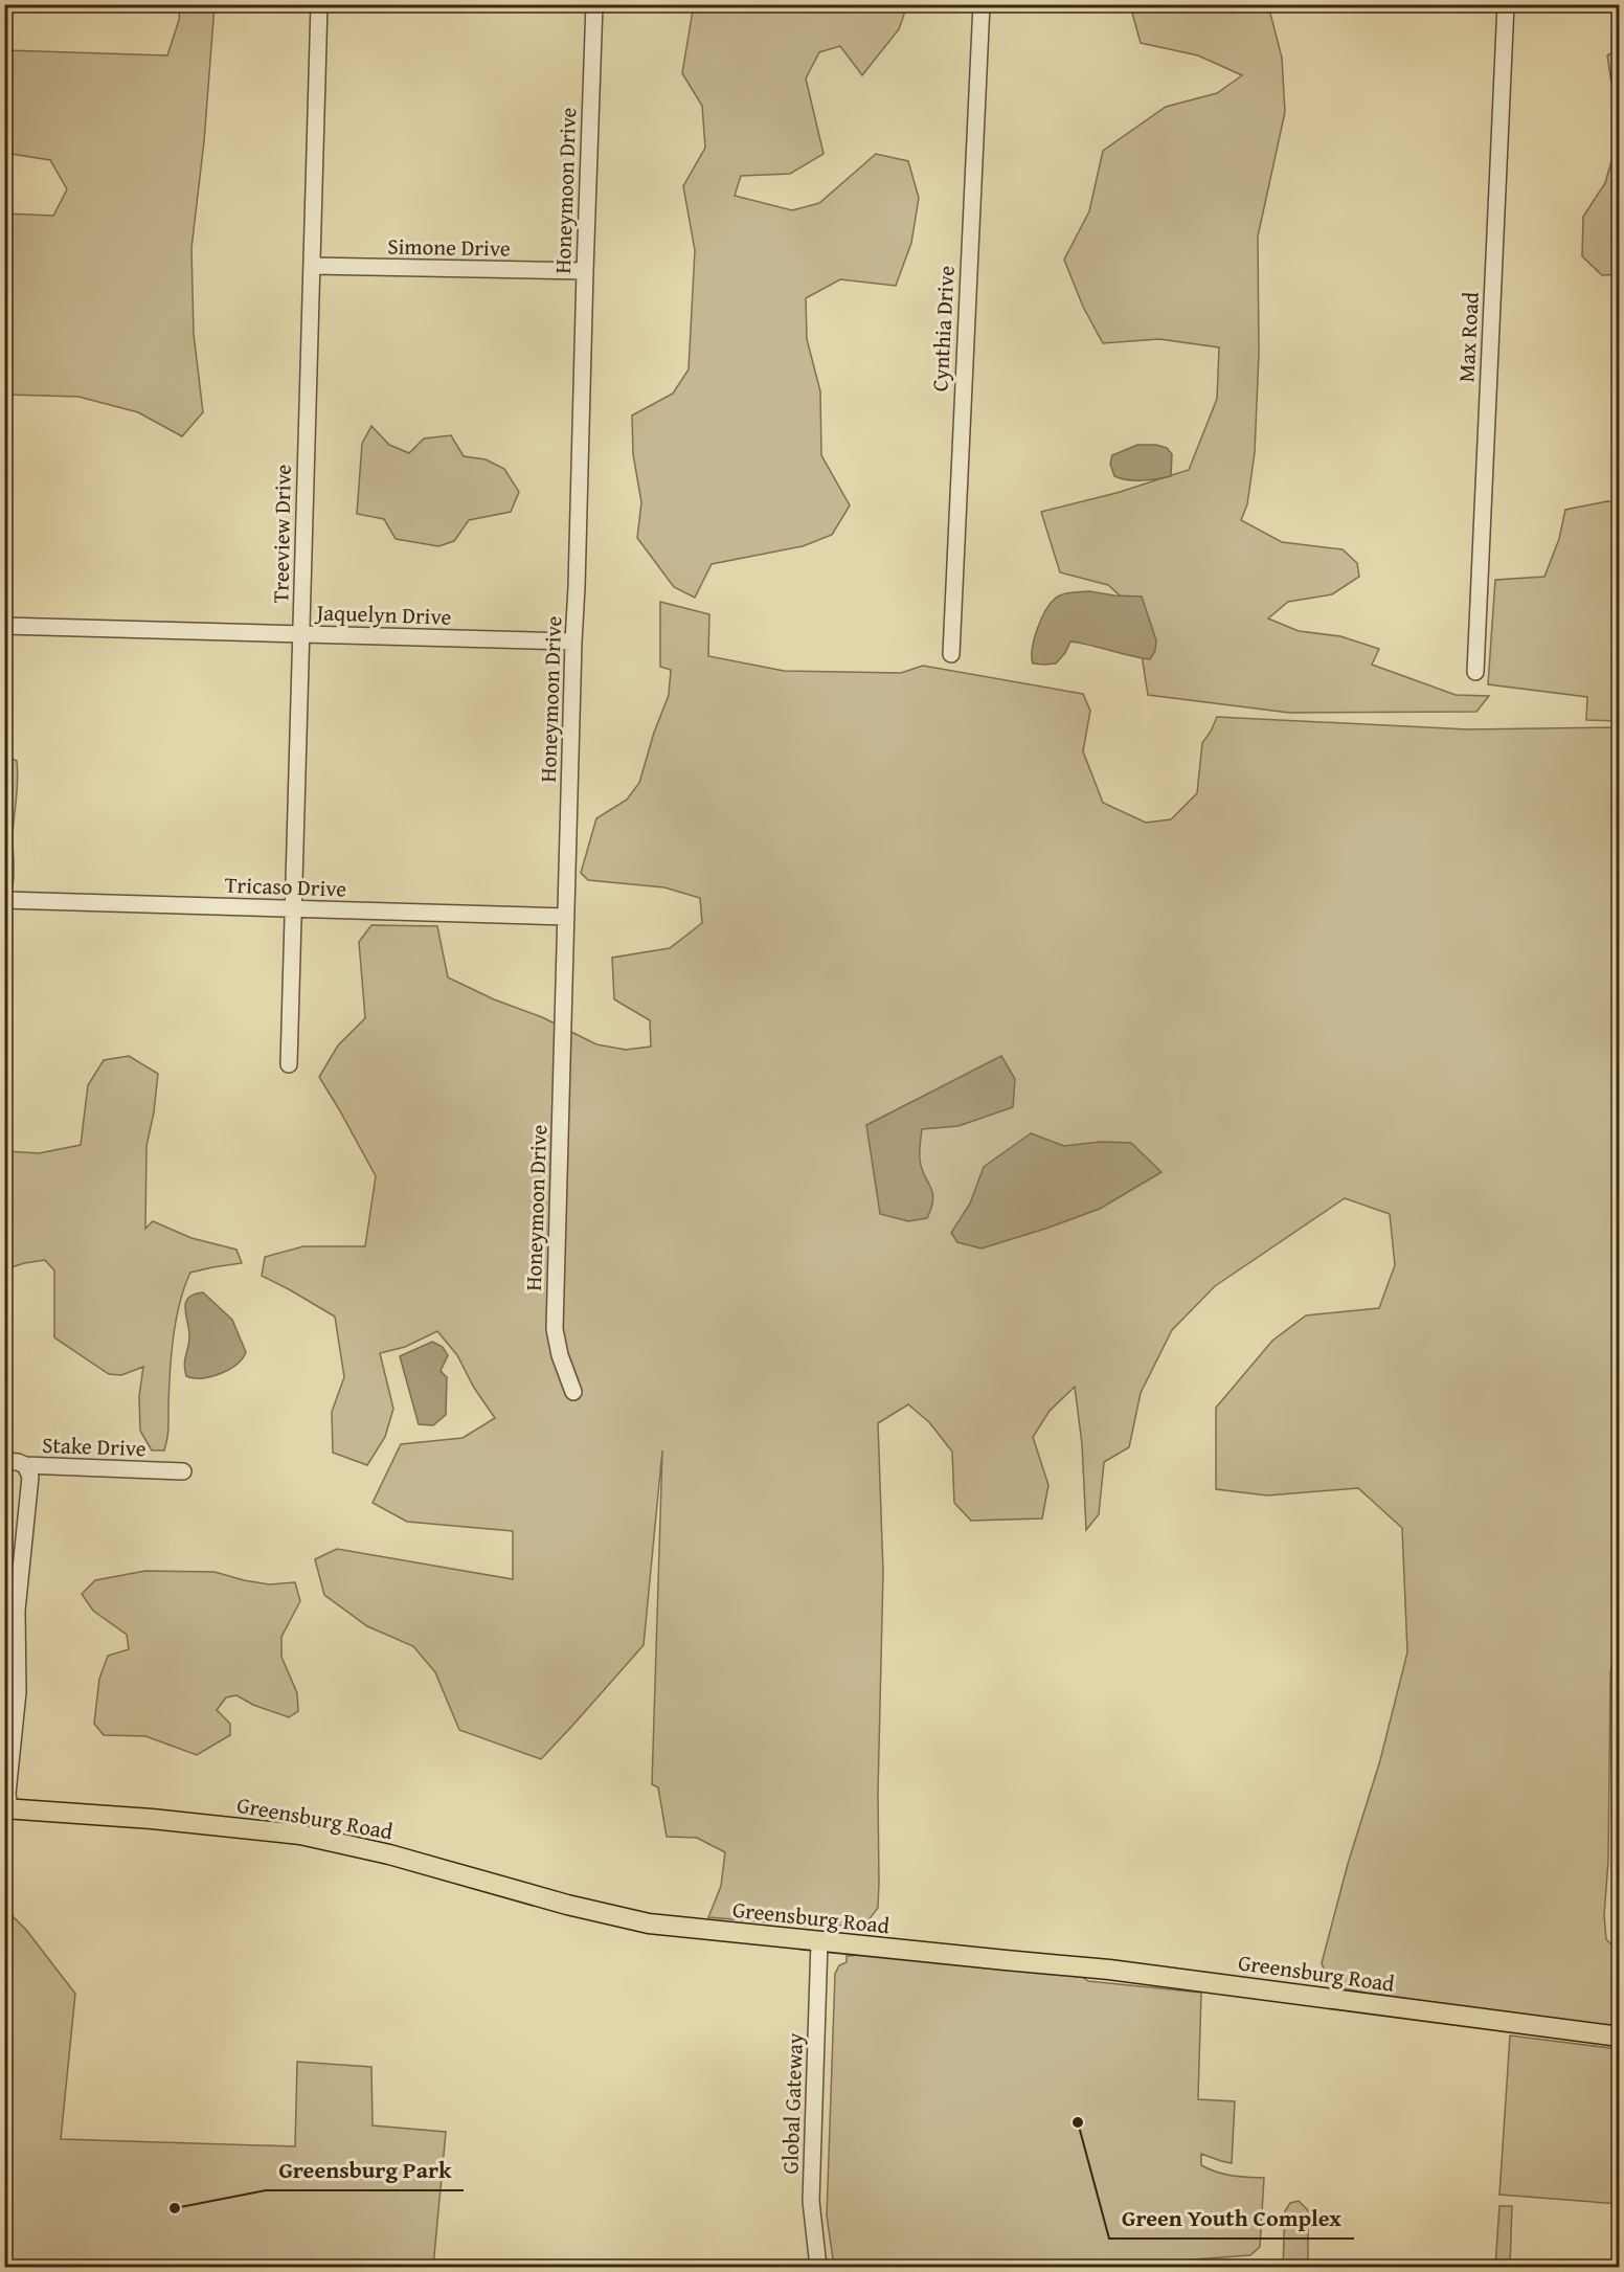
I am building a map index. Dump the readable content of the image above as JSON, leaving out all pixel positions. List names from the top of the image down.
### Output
{
  "streets": {
    "main road": ["Greensburg Road"],
    "street": [
      "Honeymoon Drive",
      "Simone Drive",
      "Cynthia Drive",
      "Max Road",
      "Treeview Drive",
      "Jaquelyn Drive",
      "Tricaso Drive",
      "Stake Drive",
      "Global Gateway"
    ]
  },
  "crossings": [
    ["Honeymoon Drive", "Simone Drive"],
    ["Honeymoon Drive", "Jaquelyn Drive"],
    ["Honeymoon Drive", "Tricaso Drive"],
    ["Simone Drive", "Treeview Drive"],
    ["Treeview Drive", "Jaquelyn Drive"],
    ["Treeview Drive", "Tricaso Drive"],
    ["Greensburg Road", "Global Gateway"]
  ],
  "places": ["Green Youth Complex", "Greensburg Park"]
}
